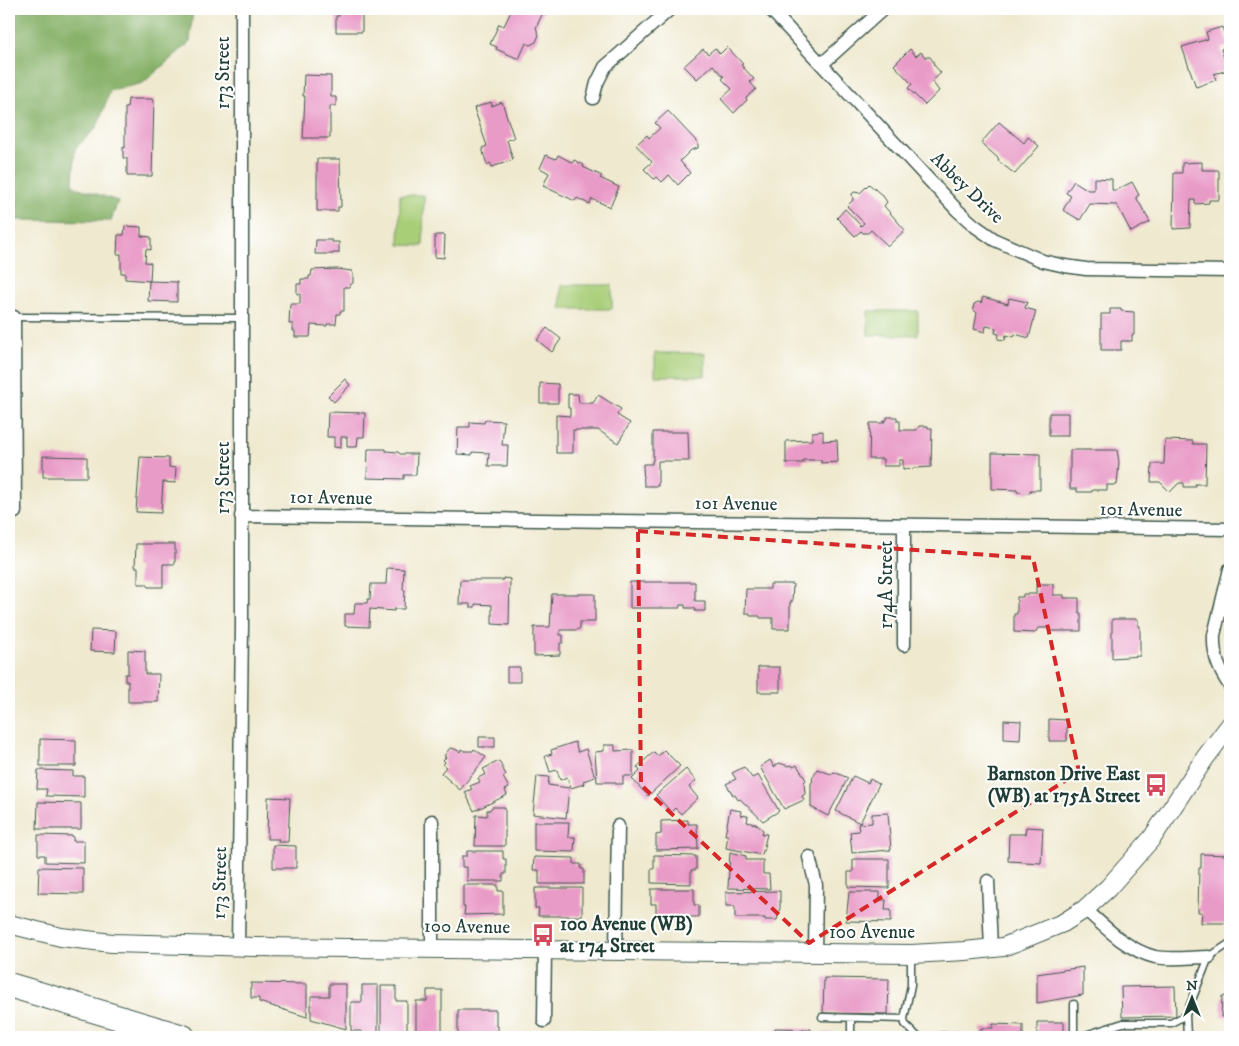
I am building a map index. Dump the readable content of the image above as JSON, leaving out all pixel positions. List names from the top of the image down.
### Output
{
  "streets": {
    "street": [
      "173 Street",
      "Abbey Drive",
      "101 Avenue",
      "174A Street",
      "100 Avenue"
    ]
  },
  "crossings": [
    ["173 Street", "101 Avenue"],
    ["173 Street", "100 Avenue"],
    ["101 Avenue", "174A Street"]
  ],
  "places": {
    "bus stop": ["Barnston Drive East (WB) at 175A Street", "100 Avenue (WB) at 174 Street"]
  },
  "north": "top"
}
